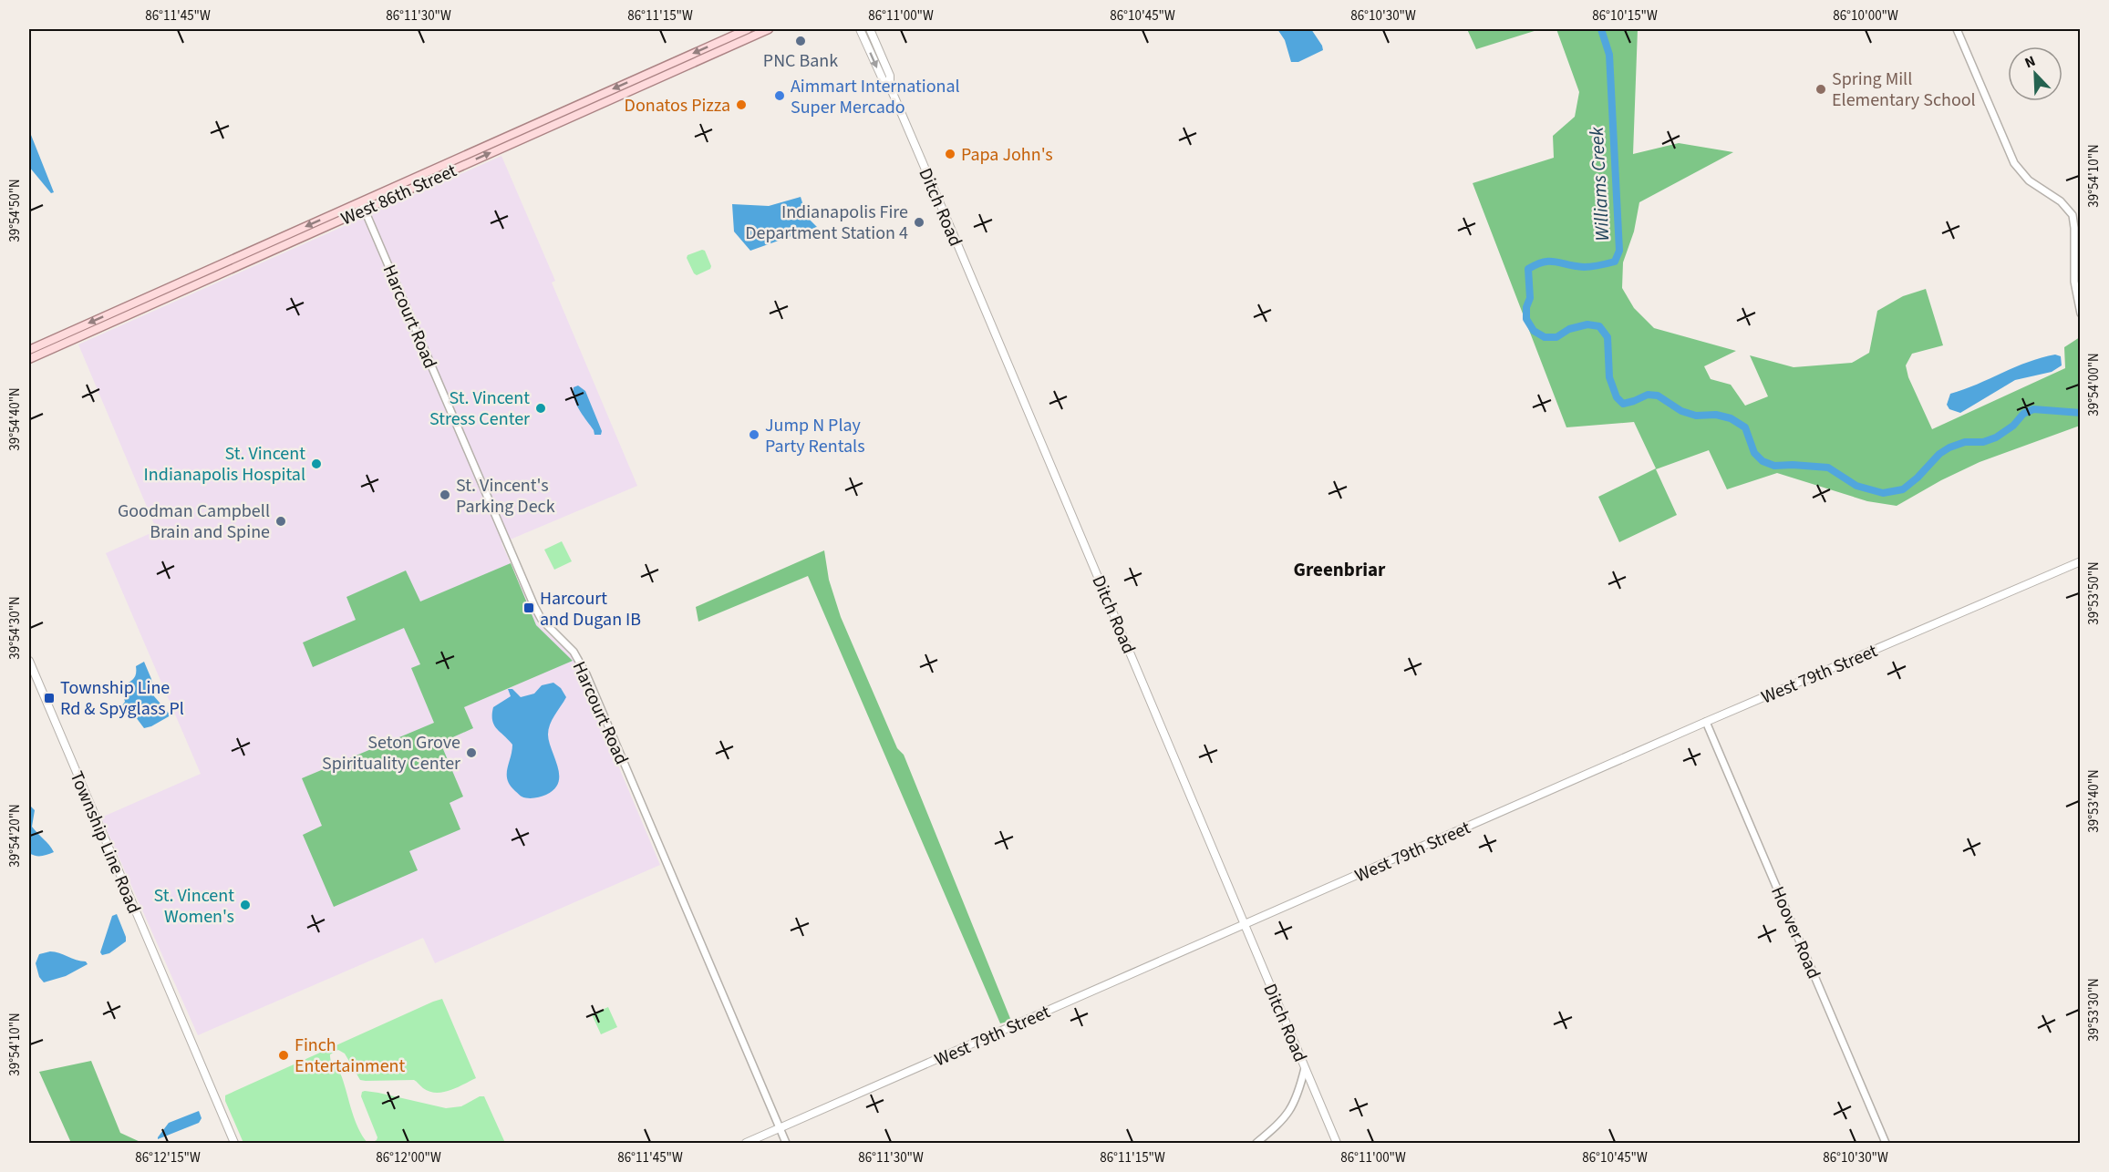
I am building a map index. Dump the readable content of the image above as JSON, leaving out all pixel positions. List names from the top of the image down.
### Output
{
  "streets": {
    "main road": [
      "West 86th Street",
      "Ditch Road",
      "West 79th Street",
      "Township Line Road"
    ],
    "street": ["Harcourt Road", "Hoover Road"]
  },
  "crossings": [
    ["West 86th Street", "Harcourt Road"],
    ["Ditch Road", "West 79th Street"],
    ["Harcourt Road", "West 79th Street"],
    ["West 79th Street", "Hoover Road"]
  ],
  "districts": ["Greenbriar"],
  "water": ["Williams Creek"],
  "places": {
    "other": [
      "PNC Bank",
      "Spring Mill Elementary School",
      "Aimmart International Super Mercado",
      "Donatos Pizza",
      "Papa John's",
      "Indianapolis Fire Department Station 4",
      "St. Vincent Stress Center",
      "Jump N Play Party Rentals",
      "St. Vincent Indianapolis Hospital",
      "St. Vincent's Parking Deck",
      "Goodman Campbell Brain and Spine",
      "Seton Grove Spirituality Center",
      "St. Vincent Women's",
      "Finch Entertainment"
    ],
    "transit": ["Harcourt and Dugan IB", "Township Line Rd & Spyglass Pl"]
  },
  "north": "top left",
  "coordinates": [
    "86°11'45\"W",
    "86°11'30\"W",
    "86°11'15\"W",
    "86°11'00\"W",
    "86°10'45\"W",
    "86°10'30\"W",
    "86°10'15\"W",
    "86°10'00\"W",
    "39°54'10\"N",
    "39°54'50\"N",
    "39°54'00\"N",
    "39°54'40\"N",
    "39°53'50\"N",
    "39°54'30\"N",
    "39°53'40\"N",
    "39°54'20\"N",
    "39°53'30\"N",
    "86°12'15\"W",
    "86°12'00\"W"
  ]
}
